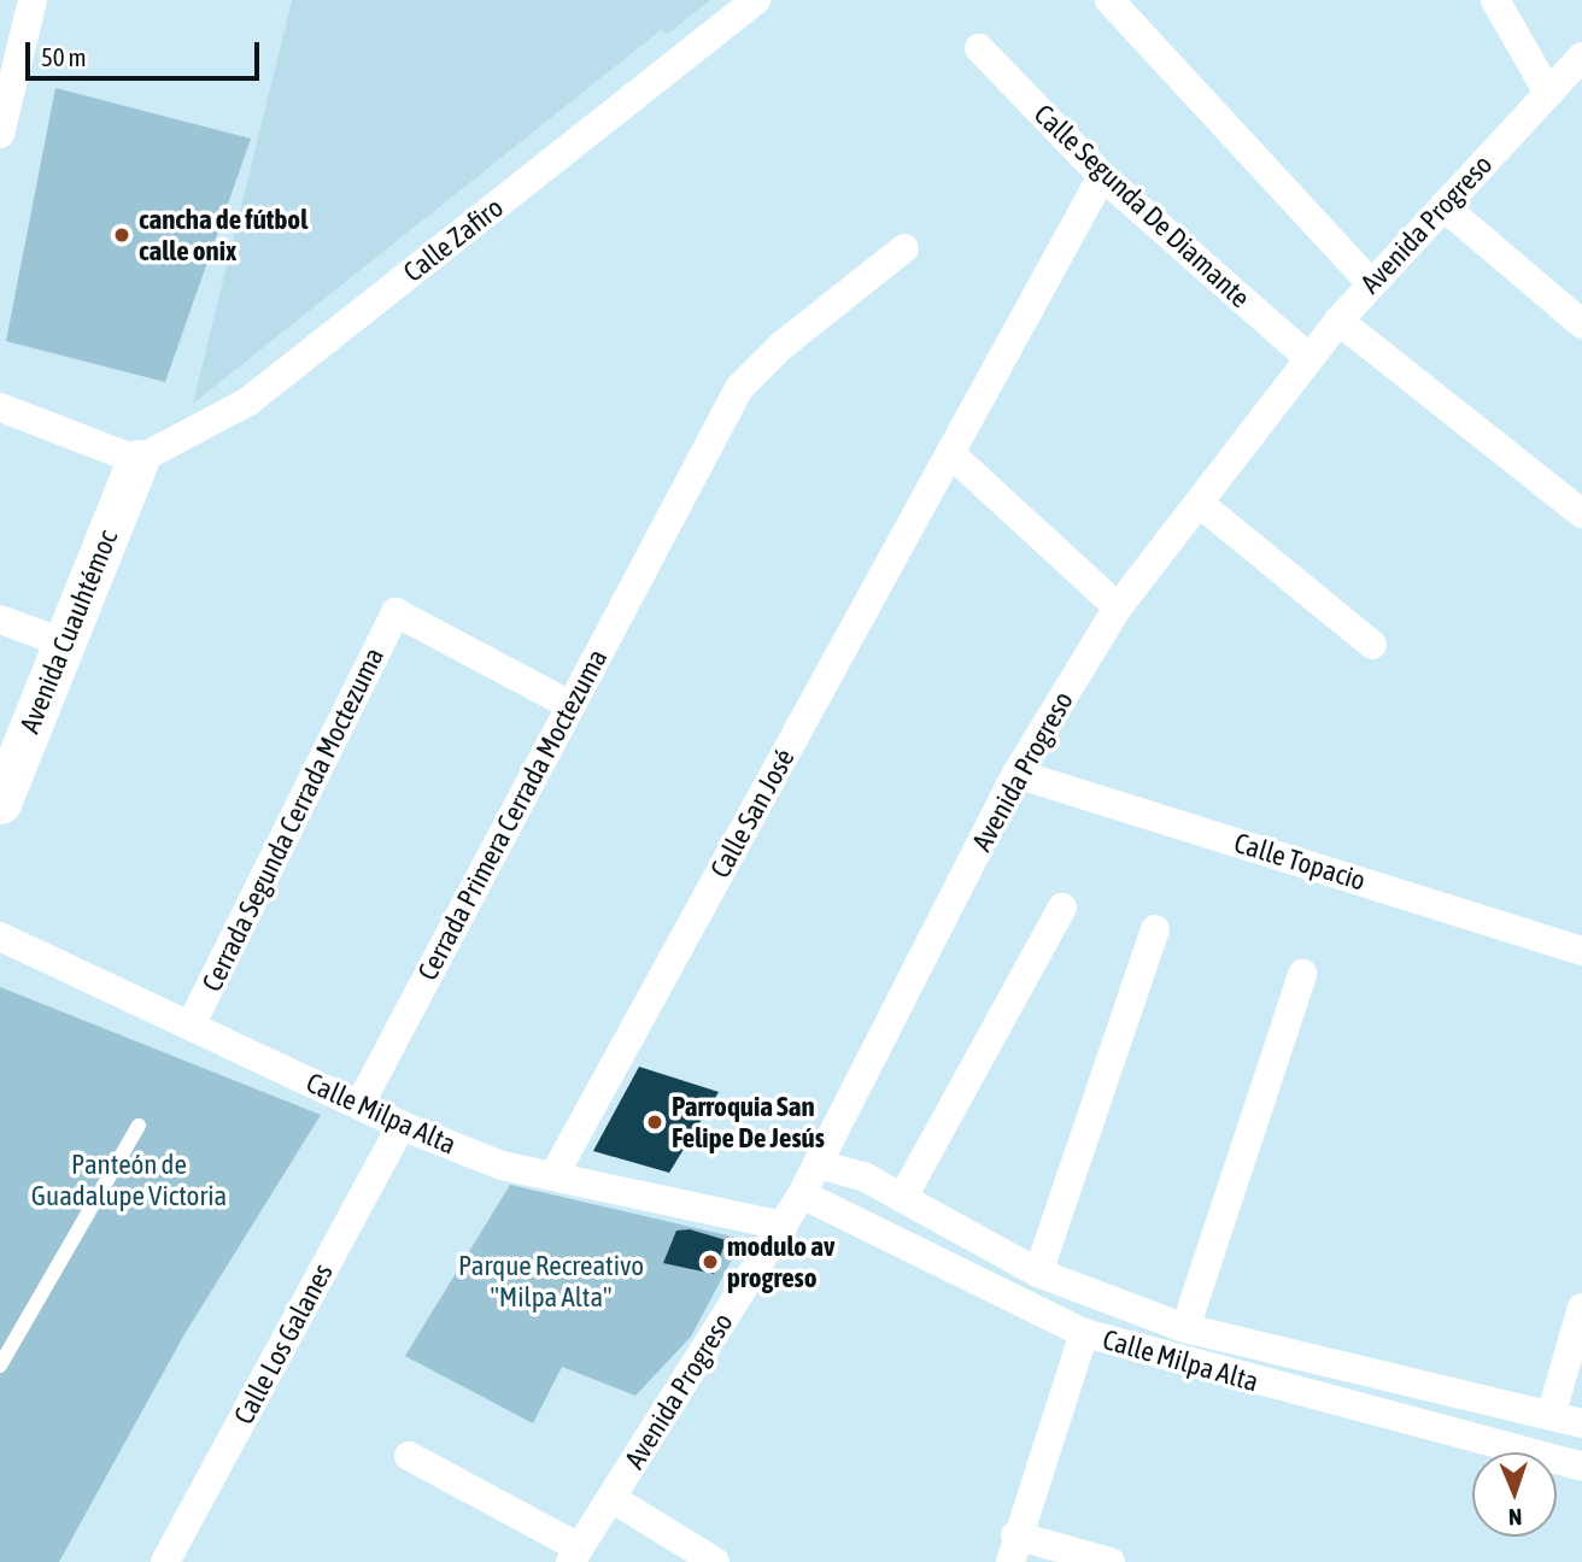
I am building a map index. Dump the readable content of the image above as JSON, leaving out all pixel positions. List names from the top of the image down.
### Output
{
  "streets": {
    "main road": ["Avenida Cuauhtémoc"],
    "street": [
      "Calle Segunda De Diamante",
      "Avenida Progreso",
      "Calle Zafiro",
      "Calle San José",
      "Cerrada Primera Cerrada Moctezuma",
      "Cerrada Segunda Cerrada Moctezuma",
      "Calle Topacio",
      "Calle Milpa Alta",
      "Calle Los Galanes"
    ]
  },
  "crossings": [
    ["Calle Segunda De Diamante", "Avenida Progreso"],
    ["Calle Segunda De Diamante", "Calle San José"],
    ["Avenida Progreso", "Calle Topacio"],
    ["Avenida Progreso", "Calle Milpa Alta"],
    ["Calle Zafiro", "Avenida Cuauhtémoc"],
    ["Calle San José", "Calle Milpa Alta"],
    ["Cerrada Primera Cerrada Moctezuma", "Cerrada Segunda Cerrada Moctezuma"],
    ["Cerrada Primera Cerrada Moctezuma", "Calle Milpa Alta"],
    ["Cerrada Segunda Cerrada Moctezuma", "Calle Milpa Alta"],
    ["Calle Milpa Alta", "Calle Los Galanes"]
  ],
  "parks": ["Panteón de Guadalupe Victoria", "Parque Recreativo \"Milpa Alta\""],
  "places": ["cancha de fútbol calle onix", "Parroquia San Felipe De Jesús", "modulo av progreso"],
  "scale_bar": "50 m",
  "north": "bottom"
}
